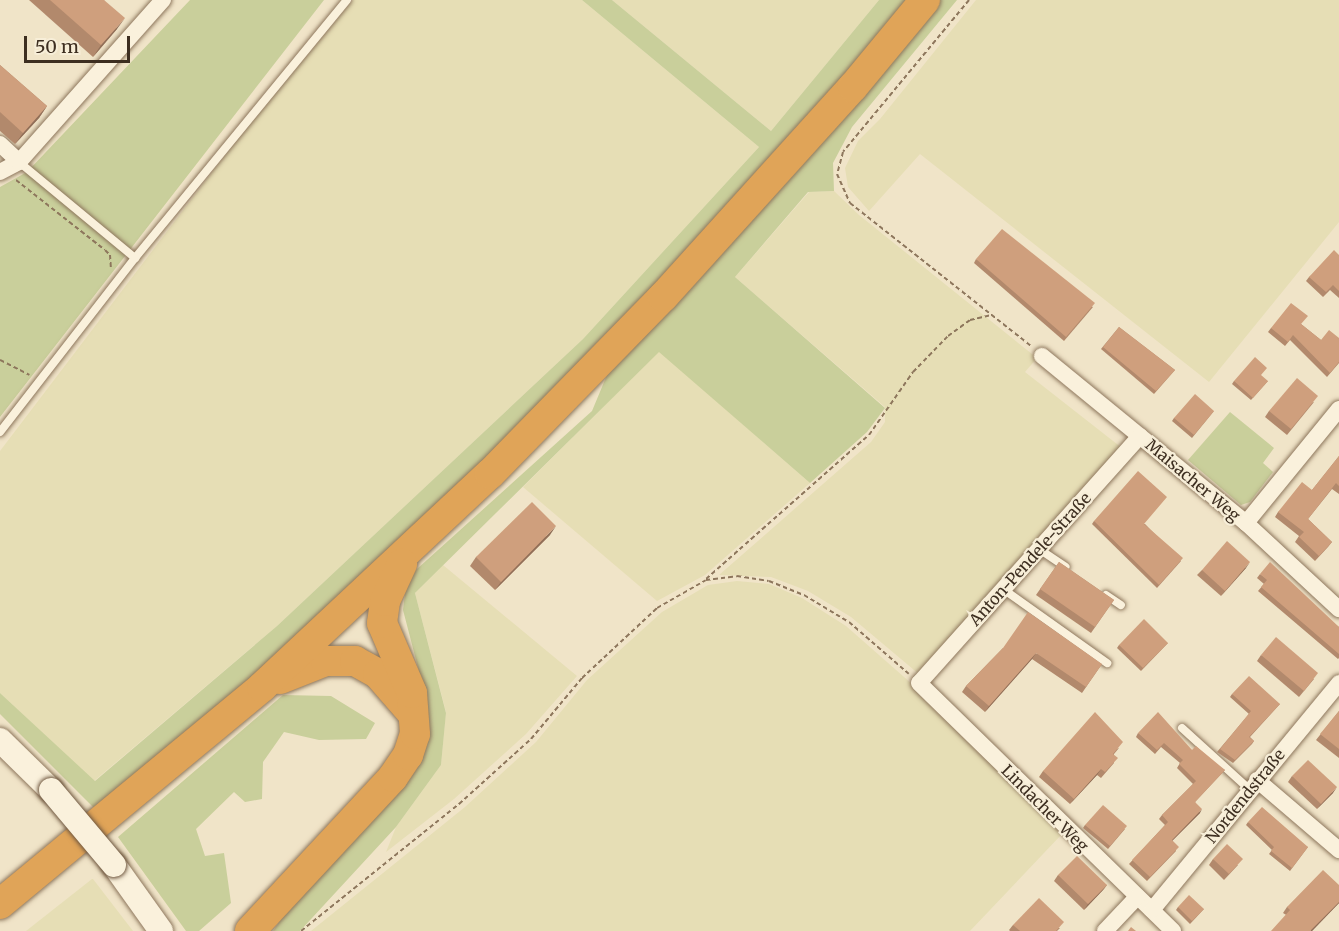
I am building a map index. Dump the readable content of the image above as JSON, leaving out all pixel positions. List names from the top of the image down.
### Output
{
  "streets": {
    "street": [
      "Maisacher Weg",
      "Anton-Pendele-Straße",
      "Nordendstraße",
      "Lindacher Weg"
    ]
  },
  "crossings": [
    ["Maisacher Weg", "Anton-Pendele-Straße"],
    ["Anton-Pendele-Straße", "Lindacher Weg"],
    ["Nordendstraße", "Lindacher Weg"]
  ],
  "scale_bar": "50 m"
}
